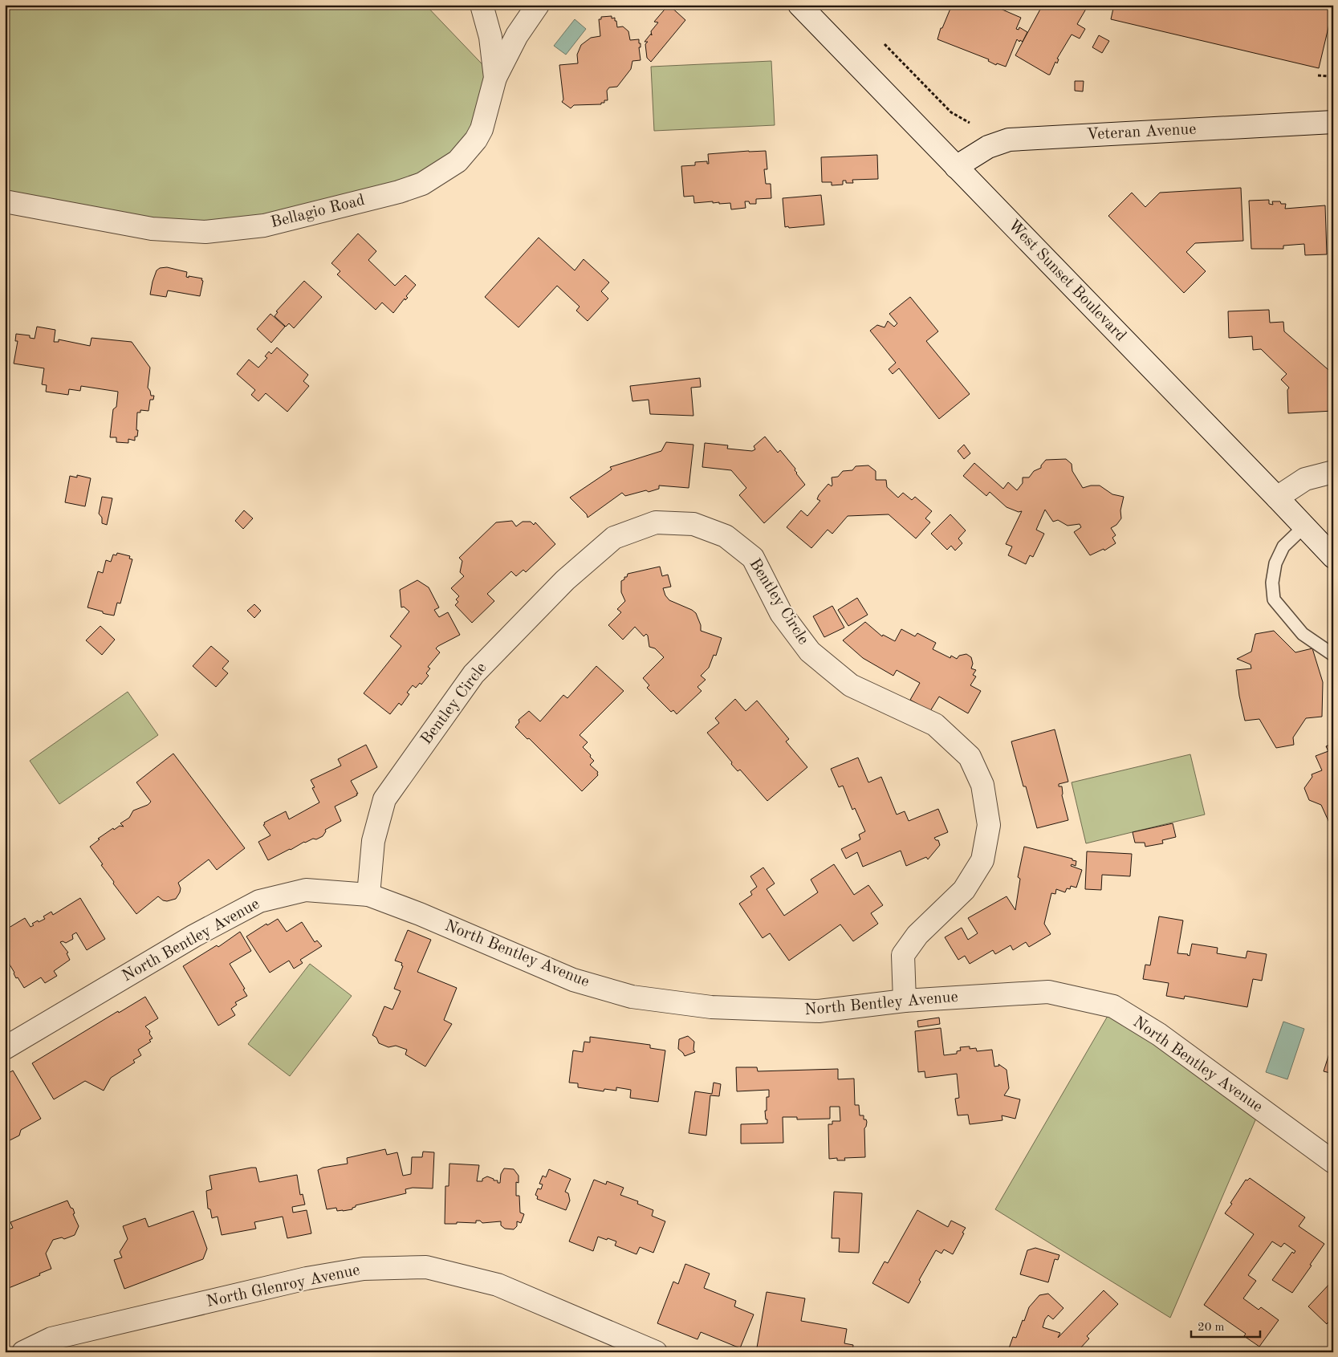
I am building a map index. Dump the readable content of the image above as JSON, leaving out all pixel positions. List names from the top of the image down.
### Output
{
  "streets": {
    "street": [
      "Veteran Avenue",
      "Bellagio Road",
      "West Sunset Boulevard",
      "Bentley Circle",
      "North Bentley Avenue",
      "North Glenroy Avenue"
    ]
  },
  "crossings": [
    ["Veteran Avenue", "West Sunset Boulevard"],
    ["Bentley Circle", "North Bentley Avenue"]
  ],
  "scale_bar": "20 m"
}
